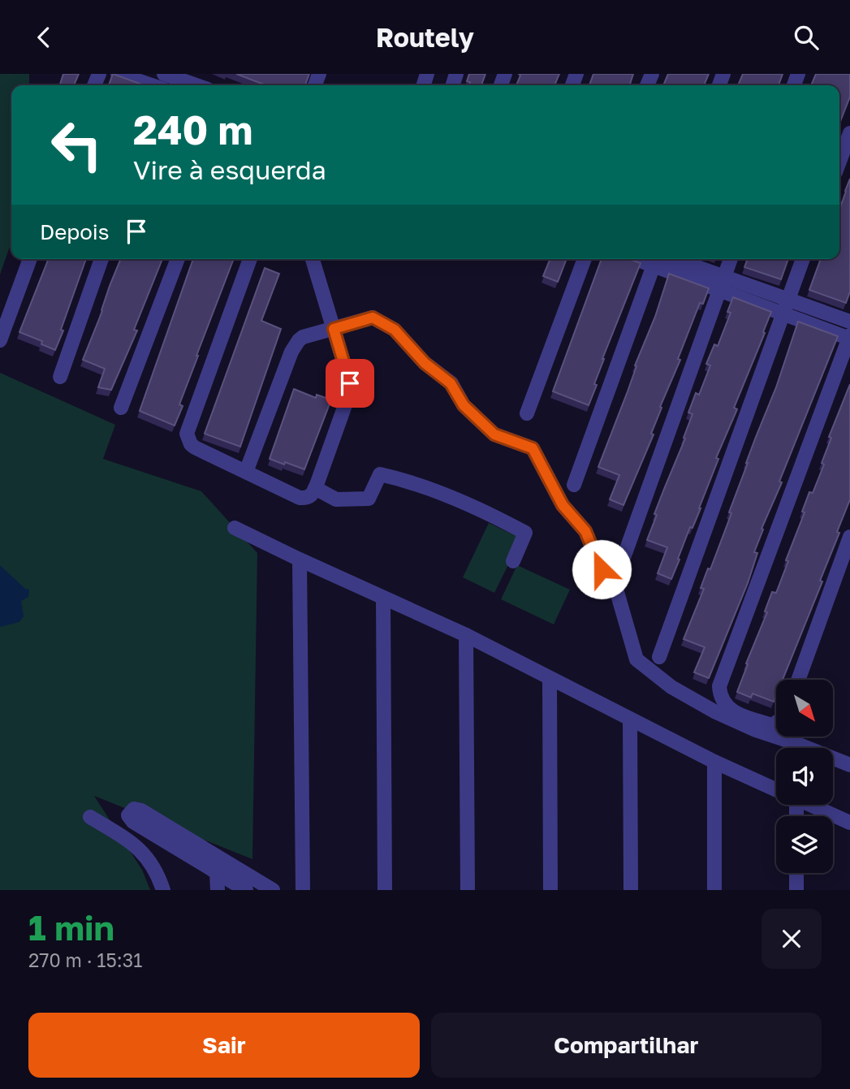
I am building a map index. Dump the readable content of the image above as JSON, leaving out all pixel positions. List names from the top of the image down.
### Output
{
  "north": "bottom right",
  "page": {
    "header": "Routely",
    "turn": ["240 m", "Vire à esquerda"],
    "then": "Depois",
    "heading": ["1 min", "270 m · 15:31"],
    "buttons": ["Sair", "Compartilhar"]
  }
}
